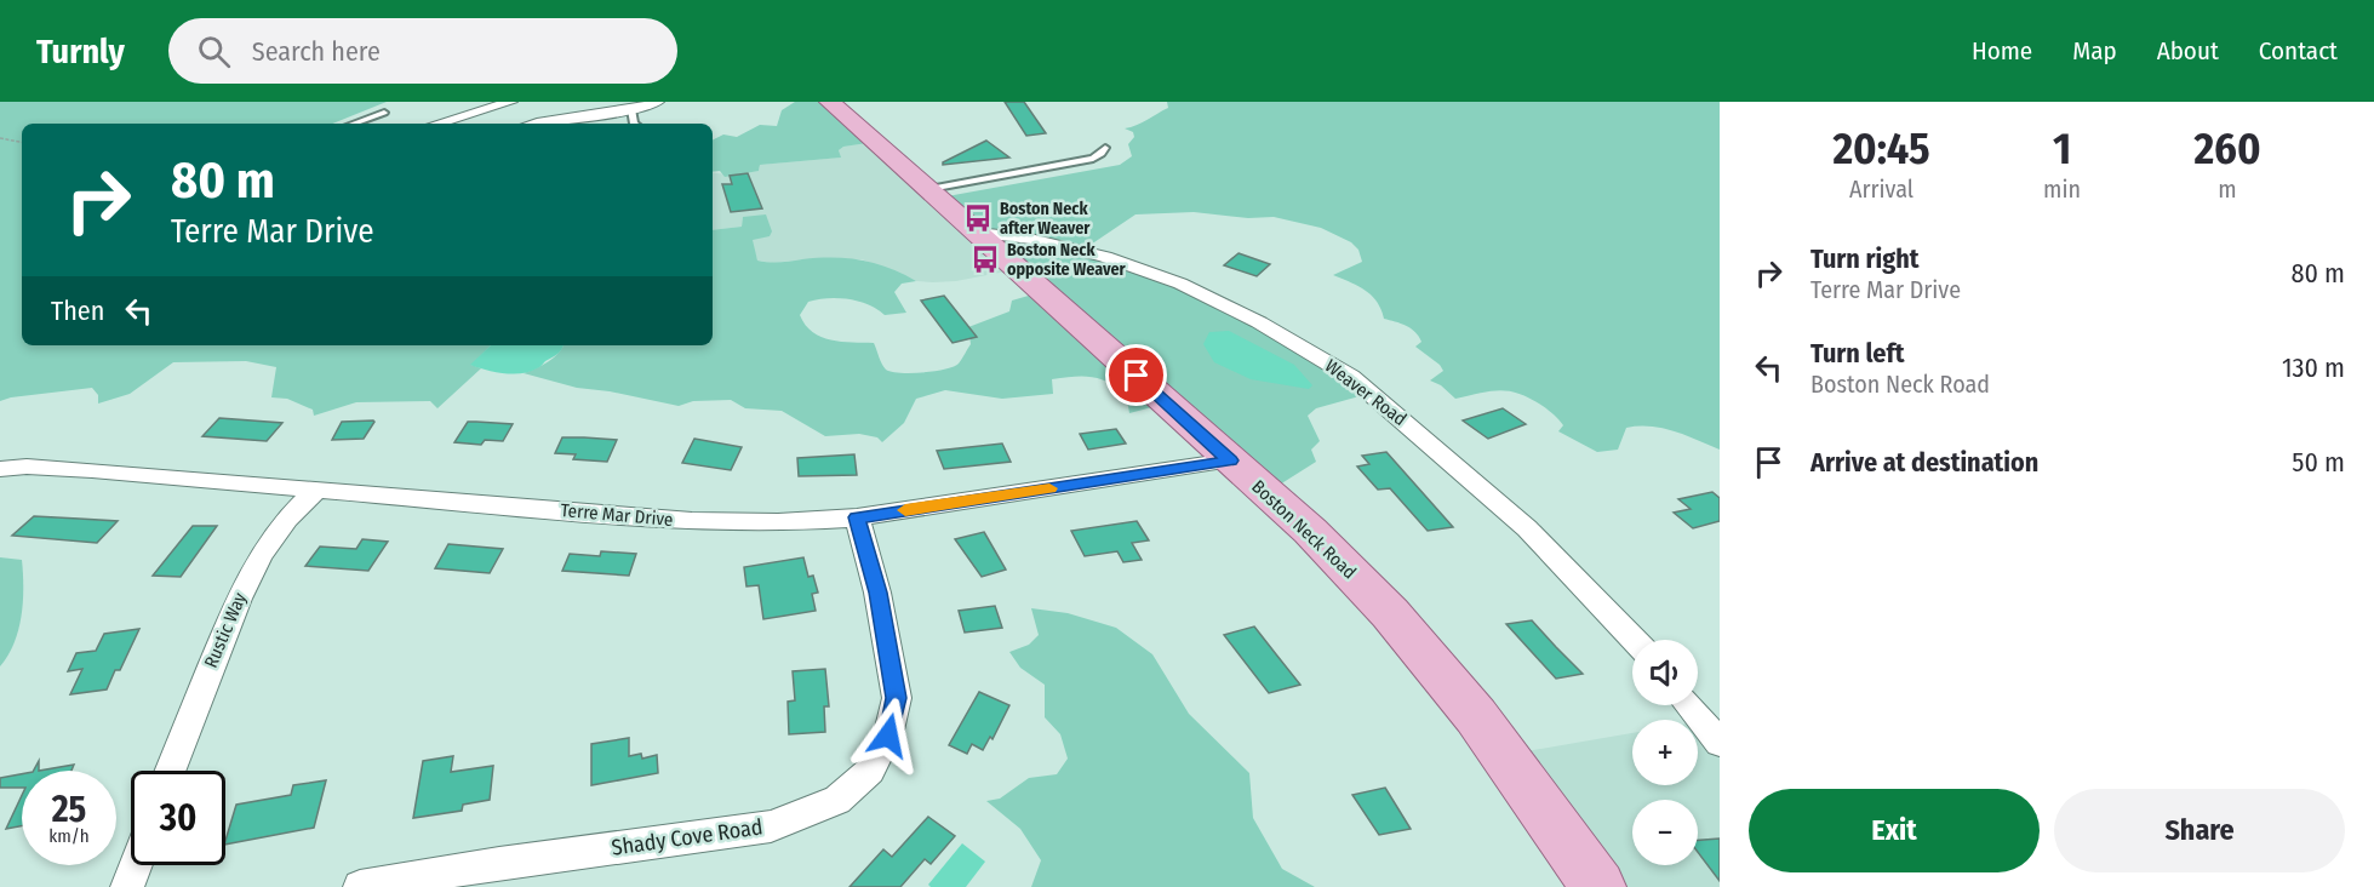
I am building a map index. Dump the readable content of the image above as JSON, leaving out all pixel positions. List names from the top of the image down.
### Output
{
  "streets": {
    "main road": ["Boston Neck Road"],
    "street": [
      "Weaver Road",
      "Terre Mar Drive",
      "Rustic Way",
      "Shady Cove Road"
    ]
  },
  "crossings": [
    ["Weaver Road", "Boston Neck Road"],
    ["Terre Mar Drive", "Boston Neck Road"],
    ["Terre Mar Drive", "Rustic Way"],
    ["Terre Mar Drive", "Shady Cove Road"]
  ],
  "places": {
    "bus stop": ["Boston Neck after Weaver", "Boston Neck opposite Weaver"]
  },
  "page": {
    "header": "Turnly",
    "search": "Search here",
    "nav": [
      "Home",
      "Map",
      "About",
      "Contact"
    ],
    "eta": [
      "20:45",
      "Arrival",
      "1",
      "min",
      "260",
      "m"
    ],
    "turn": ["80 m", "Terre Mar Drive"],
    "list": [
      {
        "name": "Turn right",
        "note": "Terre Mar Drive",
        "value": "80 m"
      },
      {
        "name": "Turn left",
        "note": "Boston Neck Road",
        "value": "130 m"
      },
      {
        "name": "Arrive at destination",
        "value": "50 m"
      }
    ],
    "then": "Then",
    "map_buttons": ["+", "−"],
    "speed": "25 km/h",
    "limit": "30",
    "buttons": ["Exit", "Share"]
  }
}
